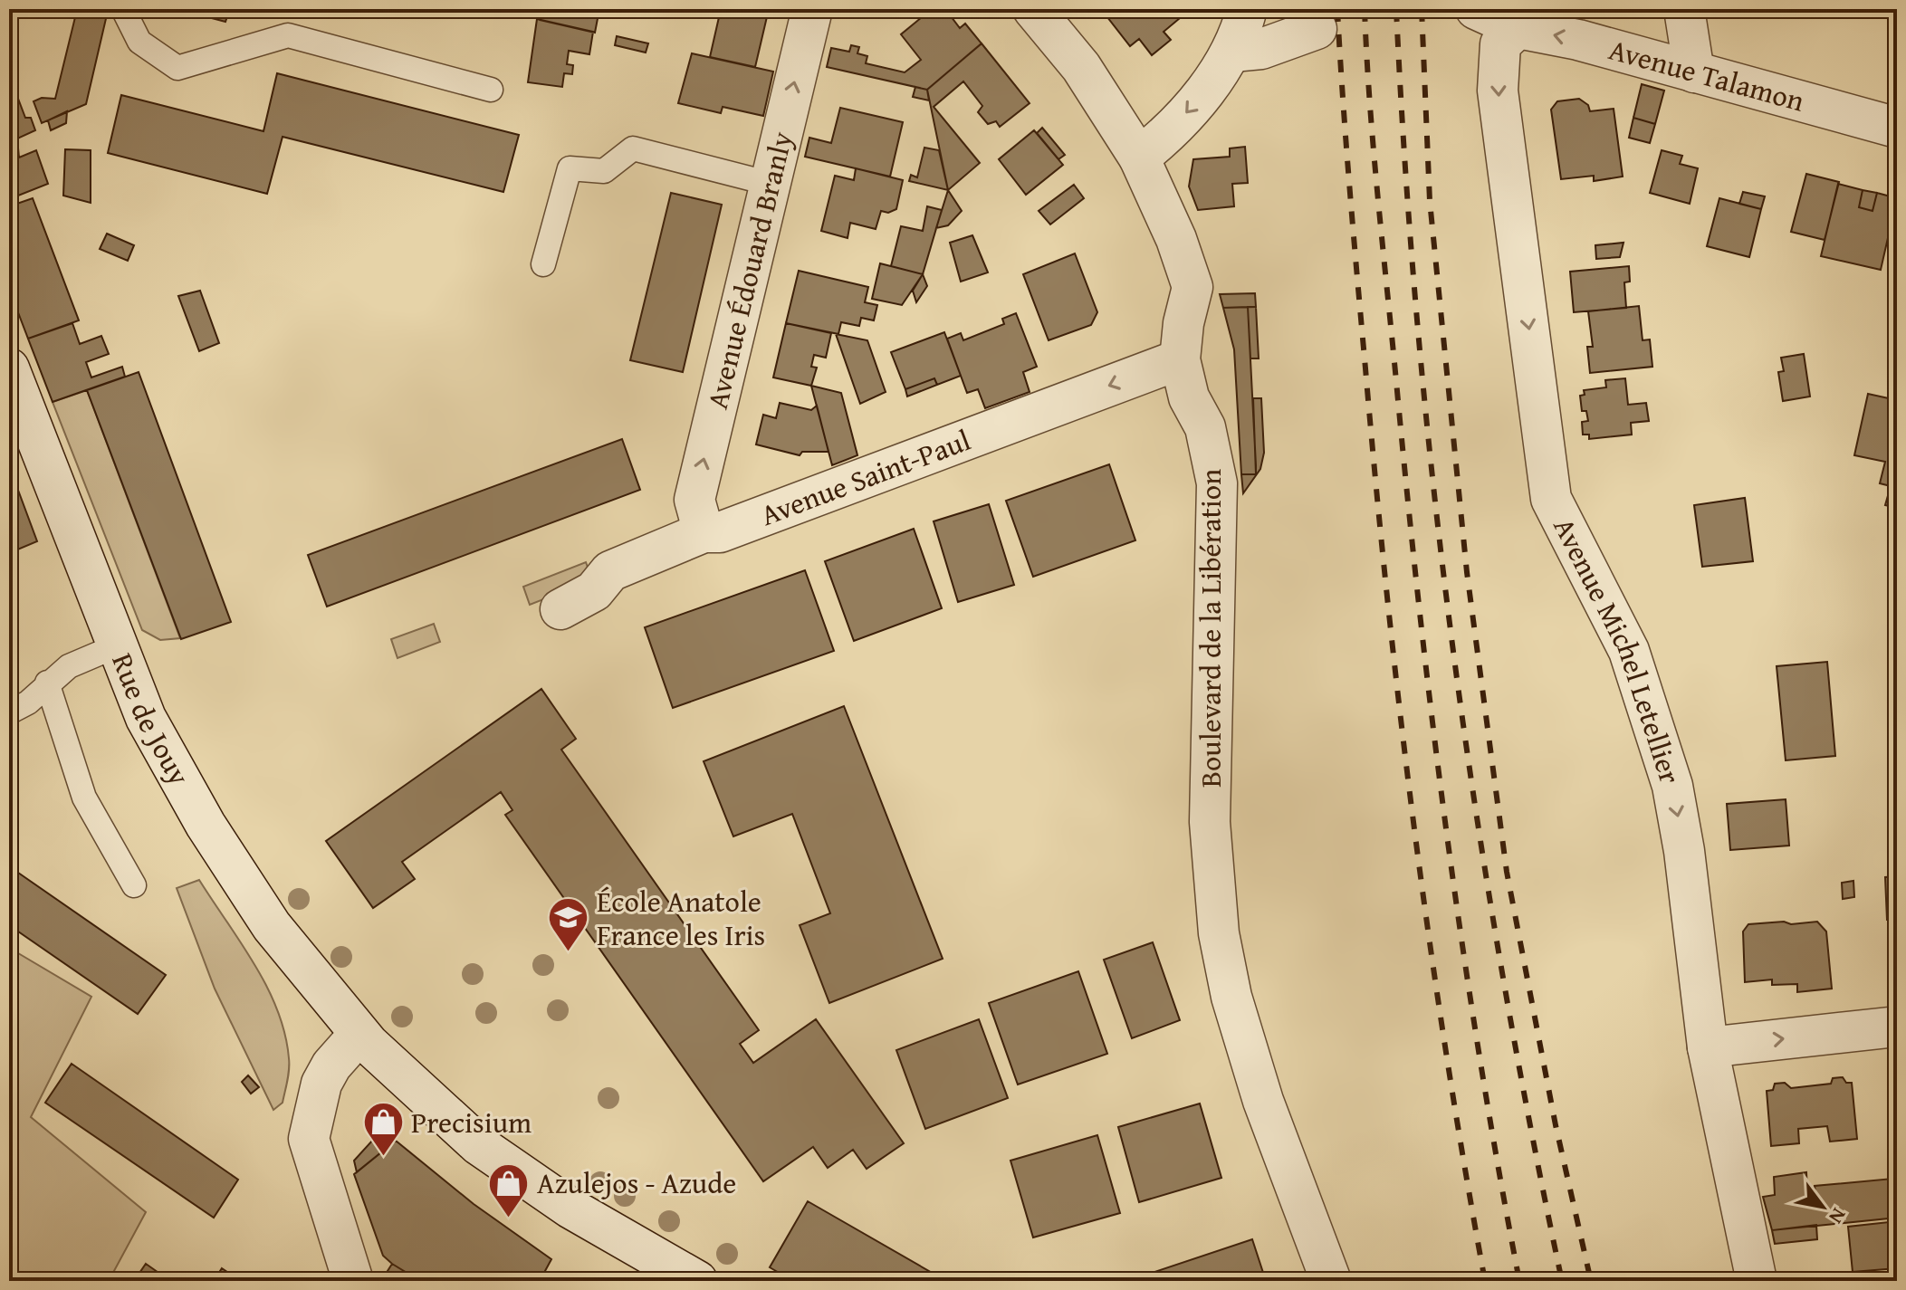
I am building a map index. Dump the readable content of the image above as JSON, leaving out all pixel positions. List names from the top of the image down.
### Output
{
  "streets": {
    "street": [
      "Avenue Talamon",
      "Avenue Édouard Branly",
      "Avenue Saint-Paul",
      "Boulevard de la Libération",
      "Avenue Michel Letellier",
      "Rue de Jouy"
    ]
  },
  "crossings": [
    ["Avenue Talamon", "Avenue Michel Letellier"],
    ["Avenue Édouard Branly", "Avenue Saint-Paul"],
    ["Avenue Saint-Paul", "Boulevard de la Libération"]
  ],
  "one_way": [
    "Avenue Talamon",
    "Avenue Édouard Branly",
    "Avenue Saint-Paul",
    "Avenue Michel Letellier"
  ],
  "places": {
    "school or university": ["École Anatole France les Iris"],
    "shop": ["Precisium", "Azulejos - Azude"]
  },
  "north": "bottom right"
}
